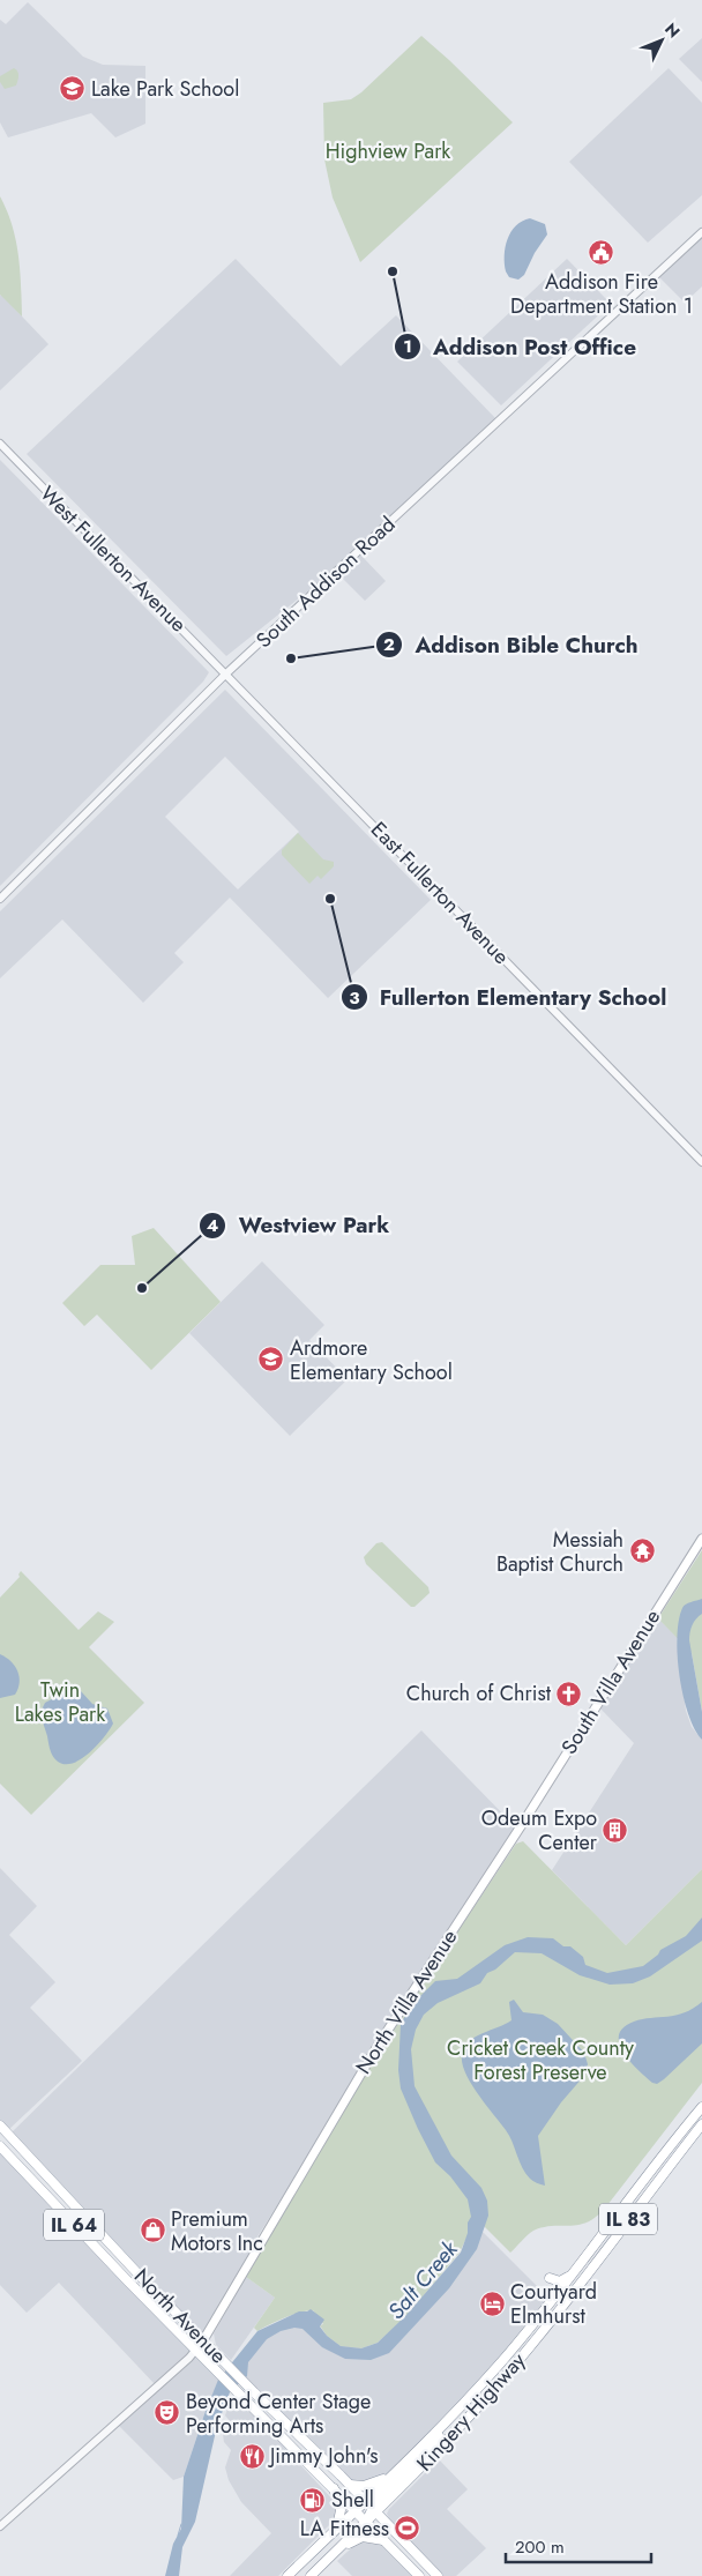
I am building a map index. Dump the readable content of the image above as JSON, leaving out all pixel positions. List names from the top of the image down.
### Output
{
  "streets": {
    "main road": [
      "South Villa Avenue",
      "North Villa Avenue",
      "IL 83",
      "IL 64",
      "North Avenue",
      "Kingery Highway"
    ],
    "street": ["West Fullerton Avenue", "South Addison Road", "East Fullerton Avenue"]
  },
  "crossings": [
    ["West Fullerton Avenue", "South Addison Road"],
    ["West Fullerton Avenue", "East Fullerton Avenue"],
    ["South Addison Road", "East Fullerton Avenue"],
    ["South Villa Avenue", "North Villa Avenue"],
    ["North Villa Avenue", "North Avenue"],
    ["IL 83", "Kingery Highway"],
    ["IL 64", "Kingery Highway"],
    ["North Avenue", "Kingery Highway"]
  ],
  "water": ["Salt Creek"],
  "parks": ["Highview Park", "Twin Lakes Park", "Cricket Creek County Forest Preserve"],
  "places": {
    "school or university": ["Lake Park School", "Ardmore Elementary School"],
    "public building": ["Addison Fire Department Station 1"],
    "other": [
      "Addison Post Office",
      "Addison Bible Church",
      "Fullerton Elementary School",
      "Westview Park"
    ],
    "temple": ["Messiah Baptist Church"],
    "church": ["Church of Christ"],
    "building": ["Odeum Expo Center"],
    "shop": ["Premium Motors Inc"],
    "hotel": ["Courtyard Elmhurst"],
    "theatre": ["Beyond Center Stage Performing Arts"],
    "restaurant": ["Jimmy John's"],
    "fuel station": ["Shell"],
    "sports": ["LA Fitness"]
  },
  "scale_bar": "200 m",
  "north": "top right"
}
